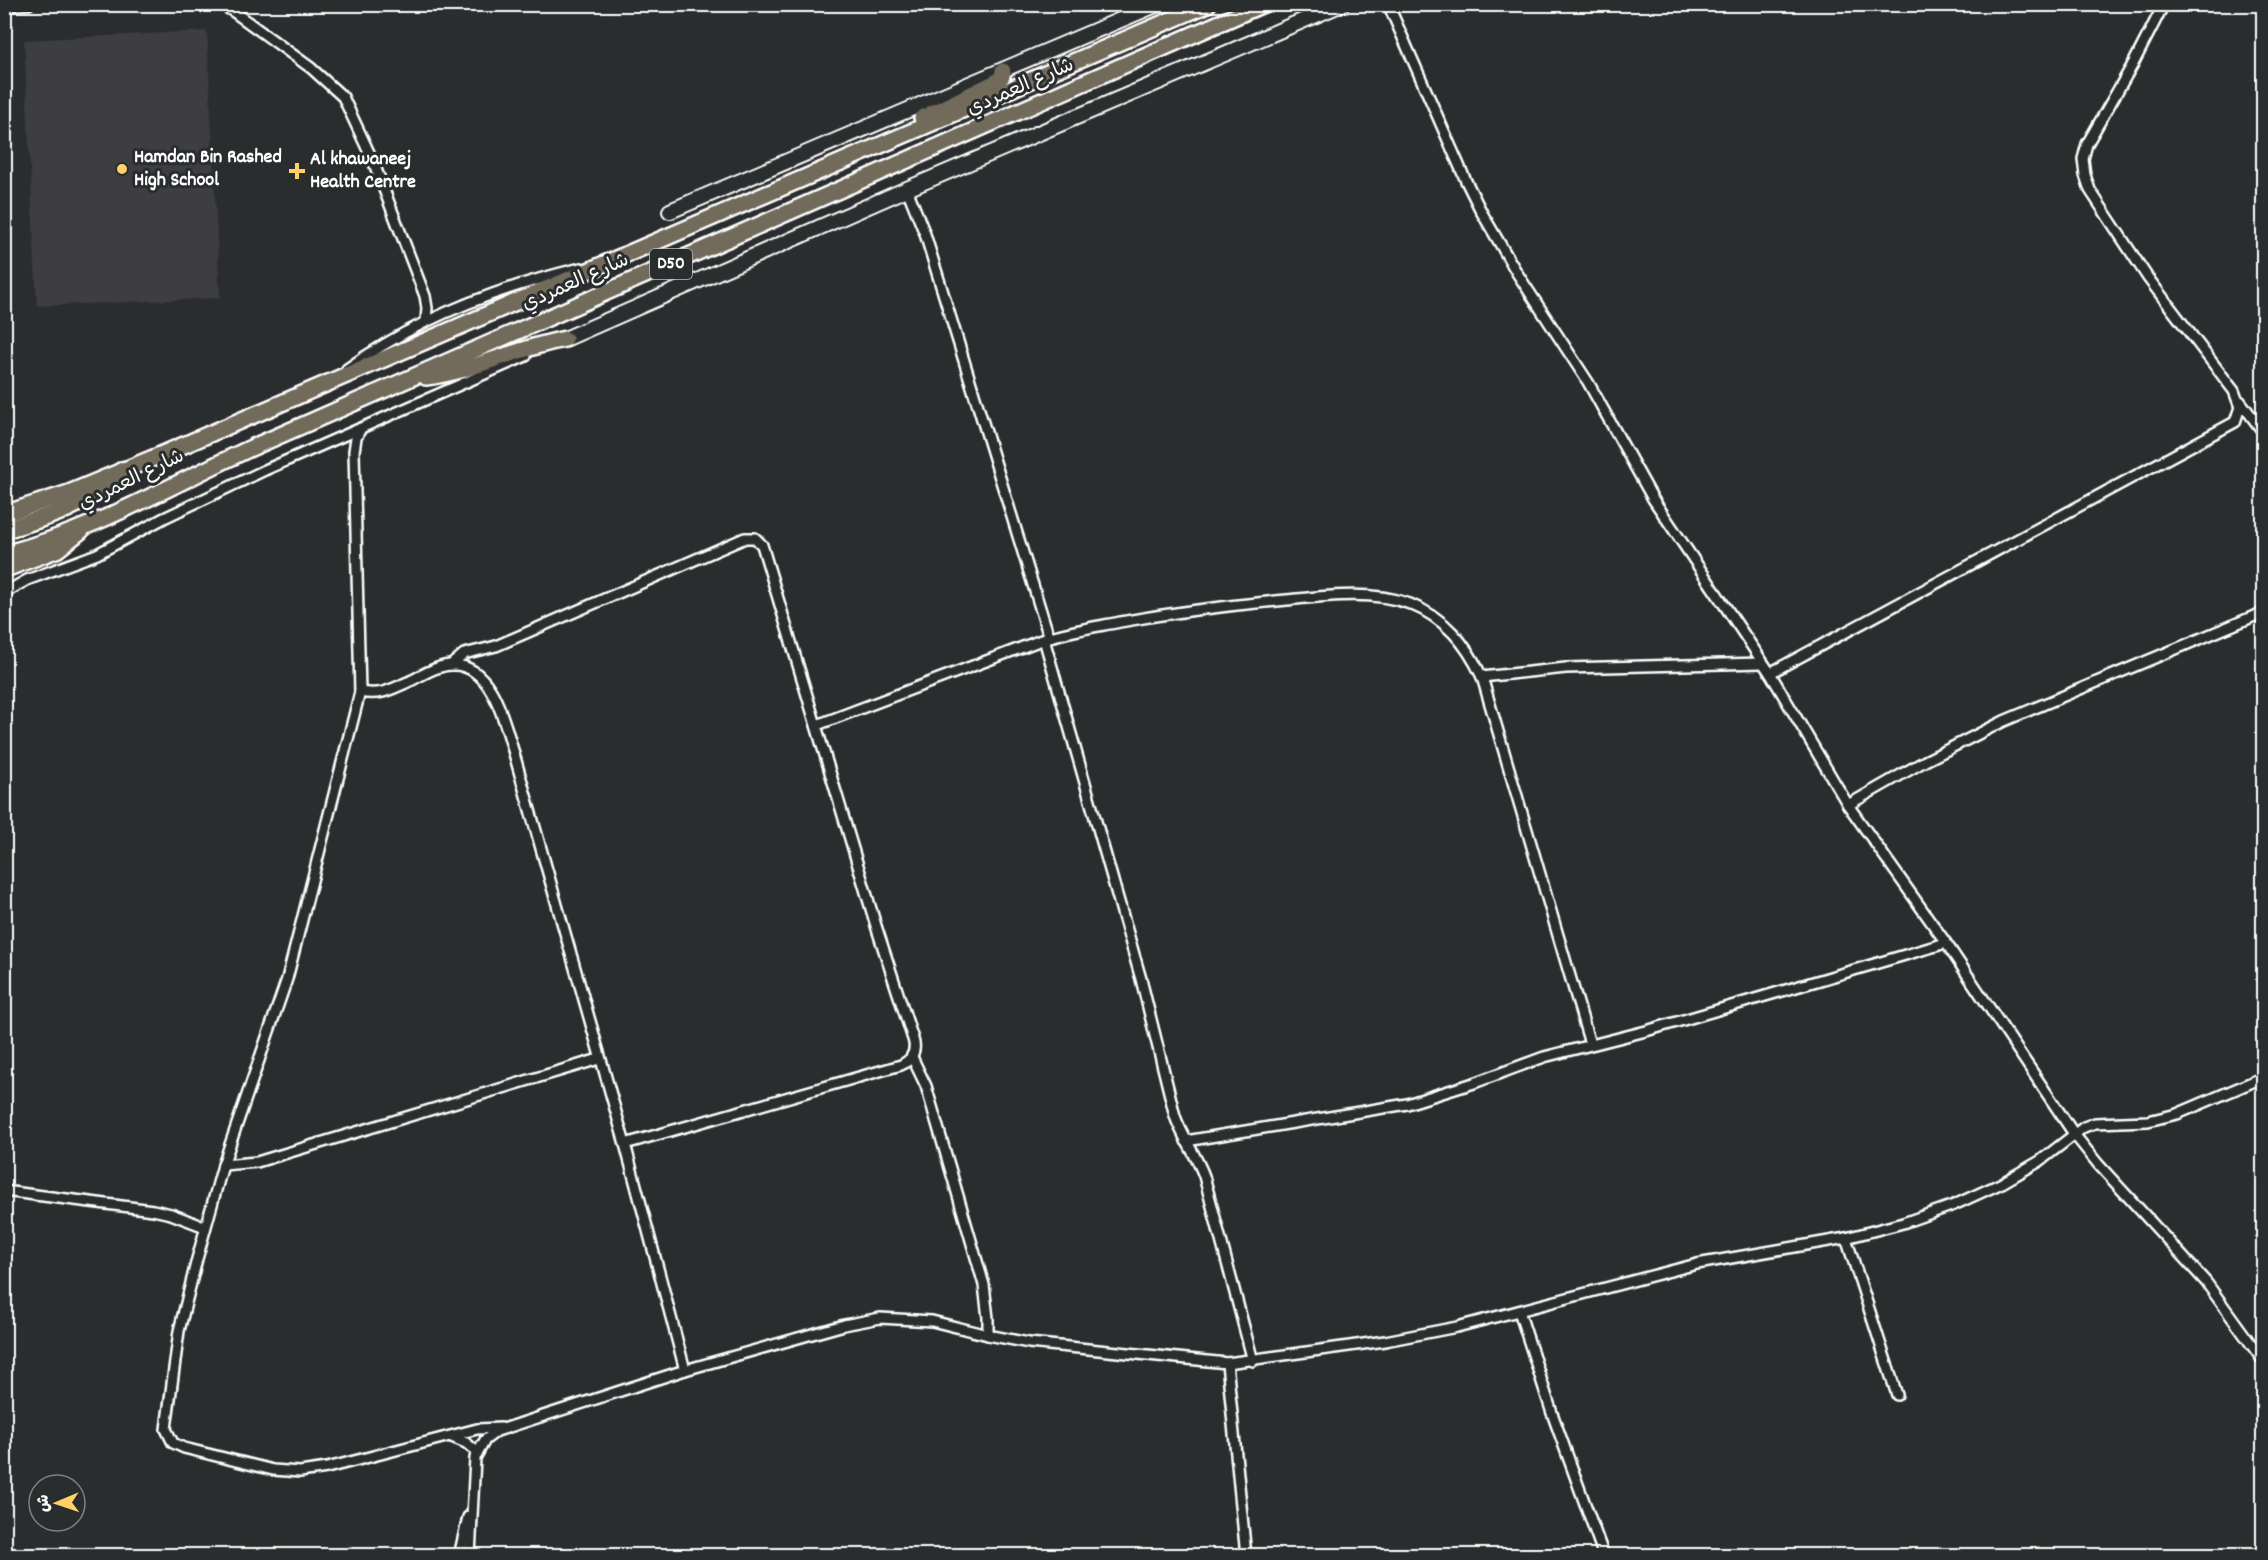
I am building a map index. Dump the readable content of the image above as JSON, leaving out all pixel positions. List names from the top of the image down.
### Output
{
  "streets": {
    "main road": ["شارع العمردي", "D50"]
  },
  "places": {
    "other": ["Hamdan Bin Rashed High School"],
    "health": ["Al khawaneej Health Centre"]
  },
  "north": "left"
}
